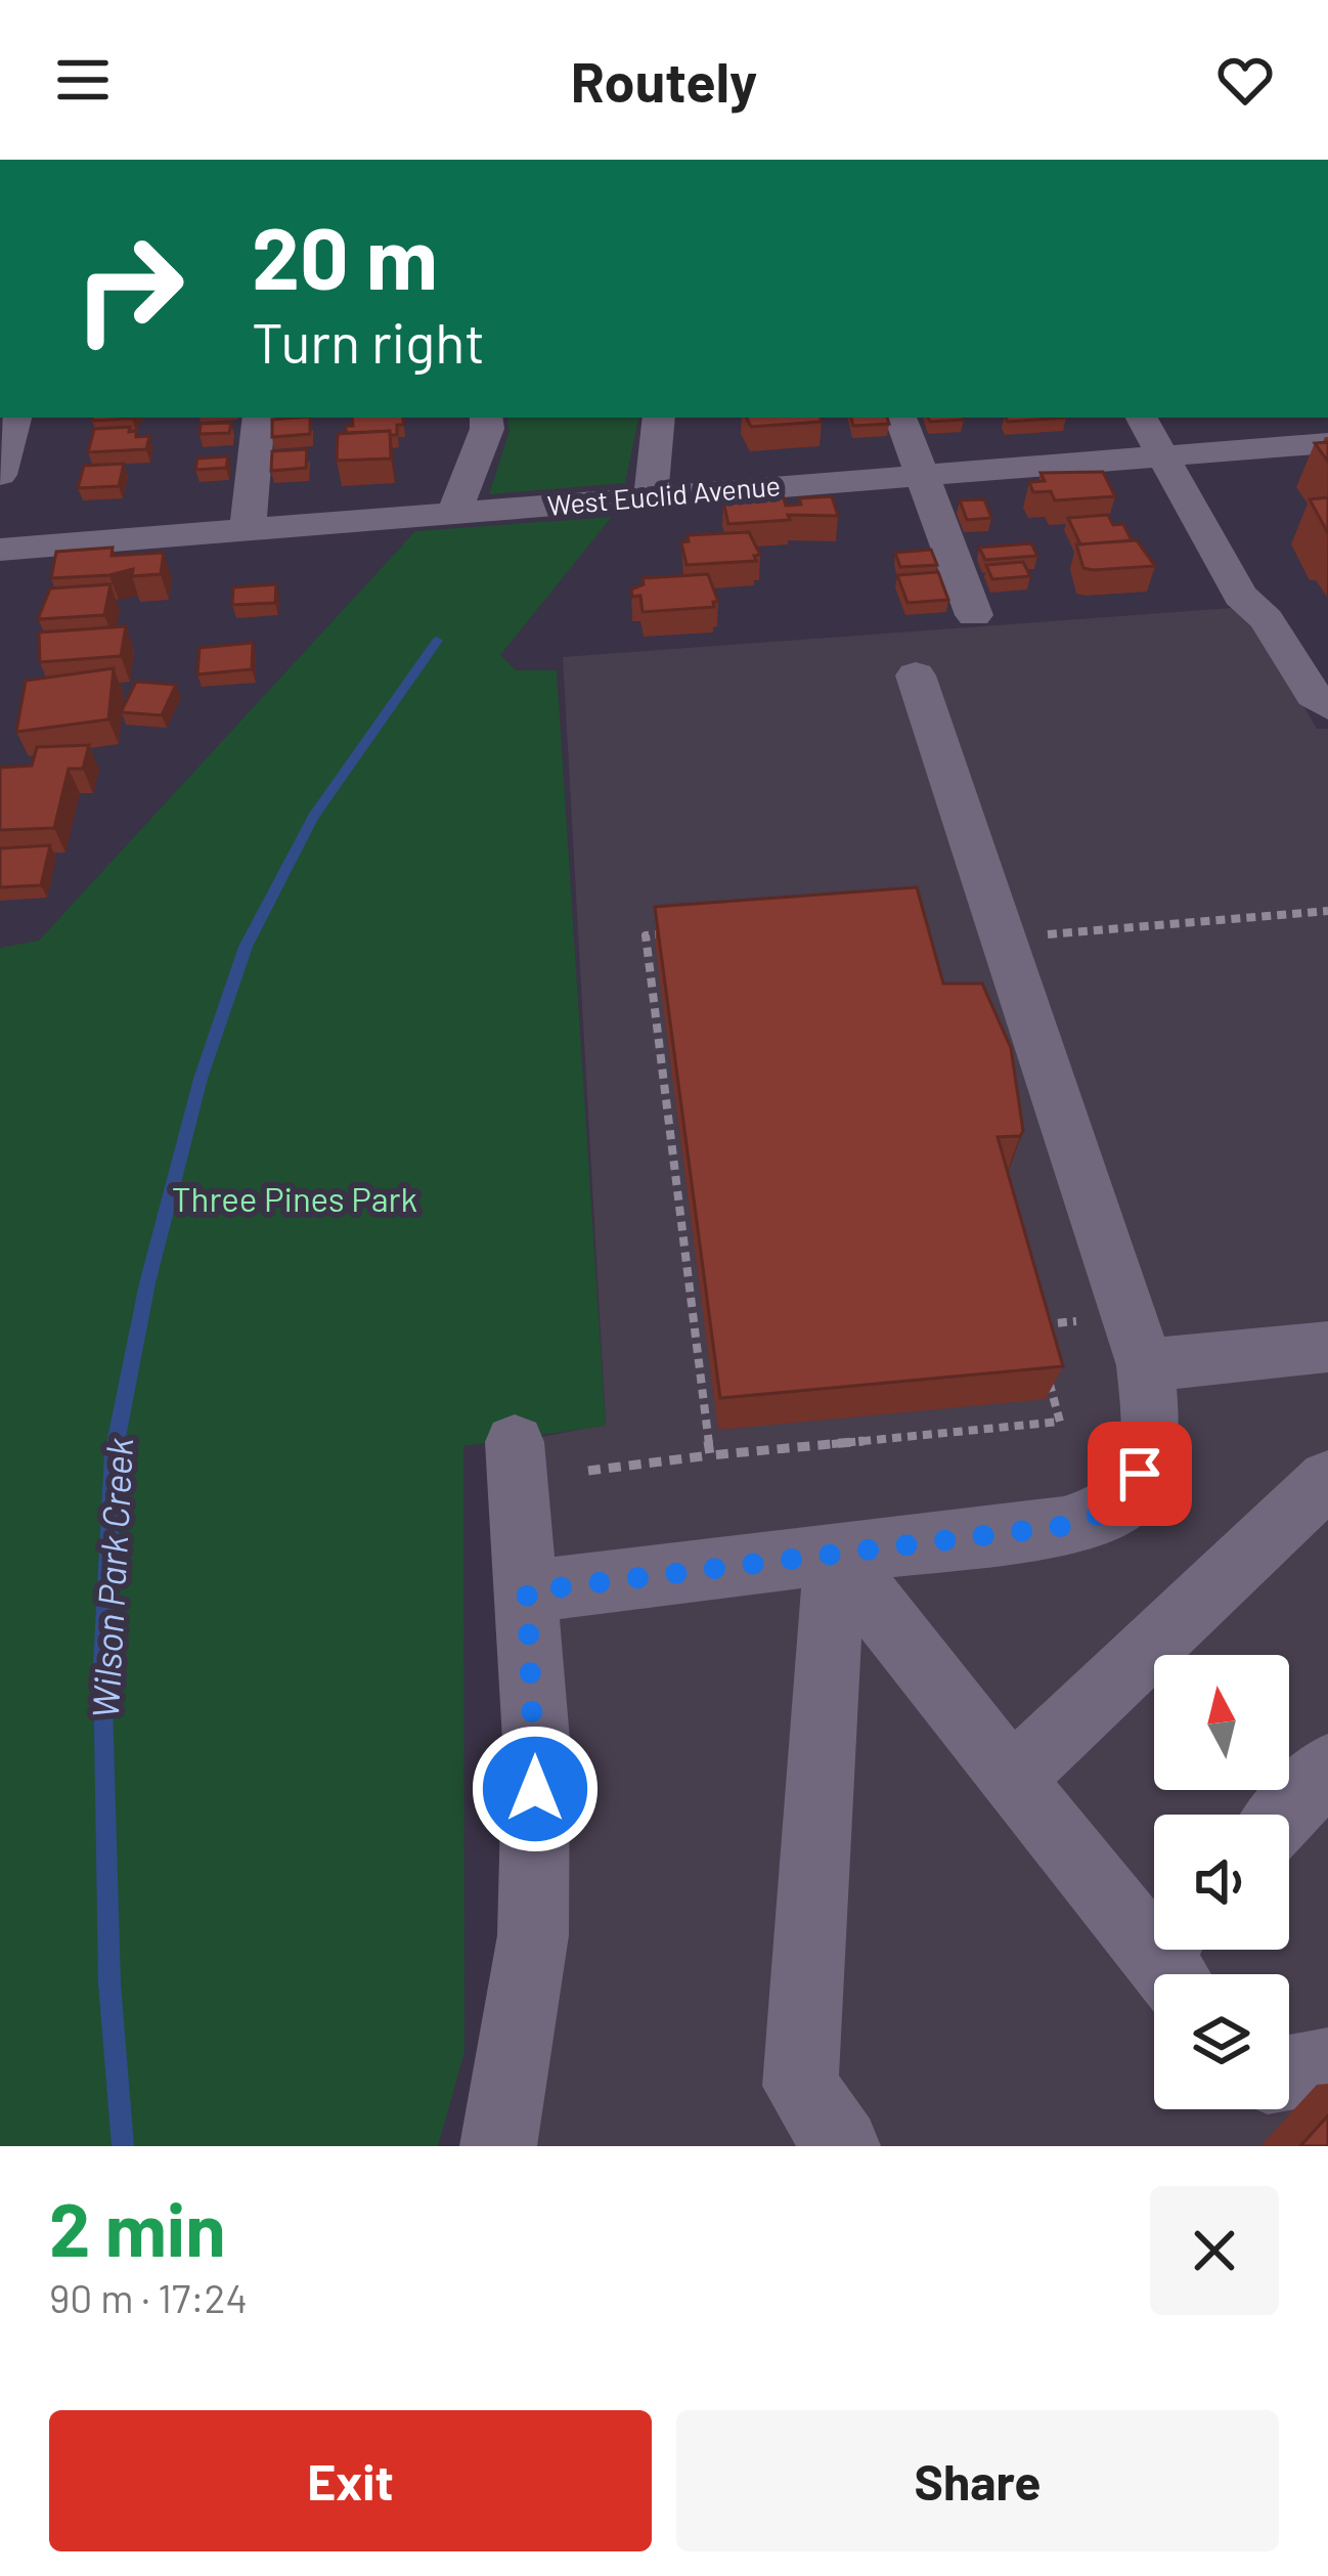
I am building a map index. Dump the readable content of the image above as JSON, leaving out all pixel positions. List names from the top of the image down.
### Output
{
  "streets": {
    "street": ["West Euclid Avenue"]
  },
  "water": ["Wilson Park Creek"],
  "parks": ["Three Pines Park"],
  "north": "top",
  "page": {
    "header": "Routely",
    "turn": ["20 m", "Turn right"],
    "heading": ["2 min", "90 m · 17:24"],
    "buttons": ["Exit", "Share"]
  }
}
